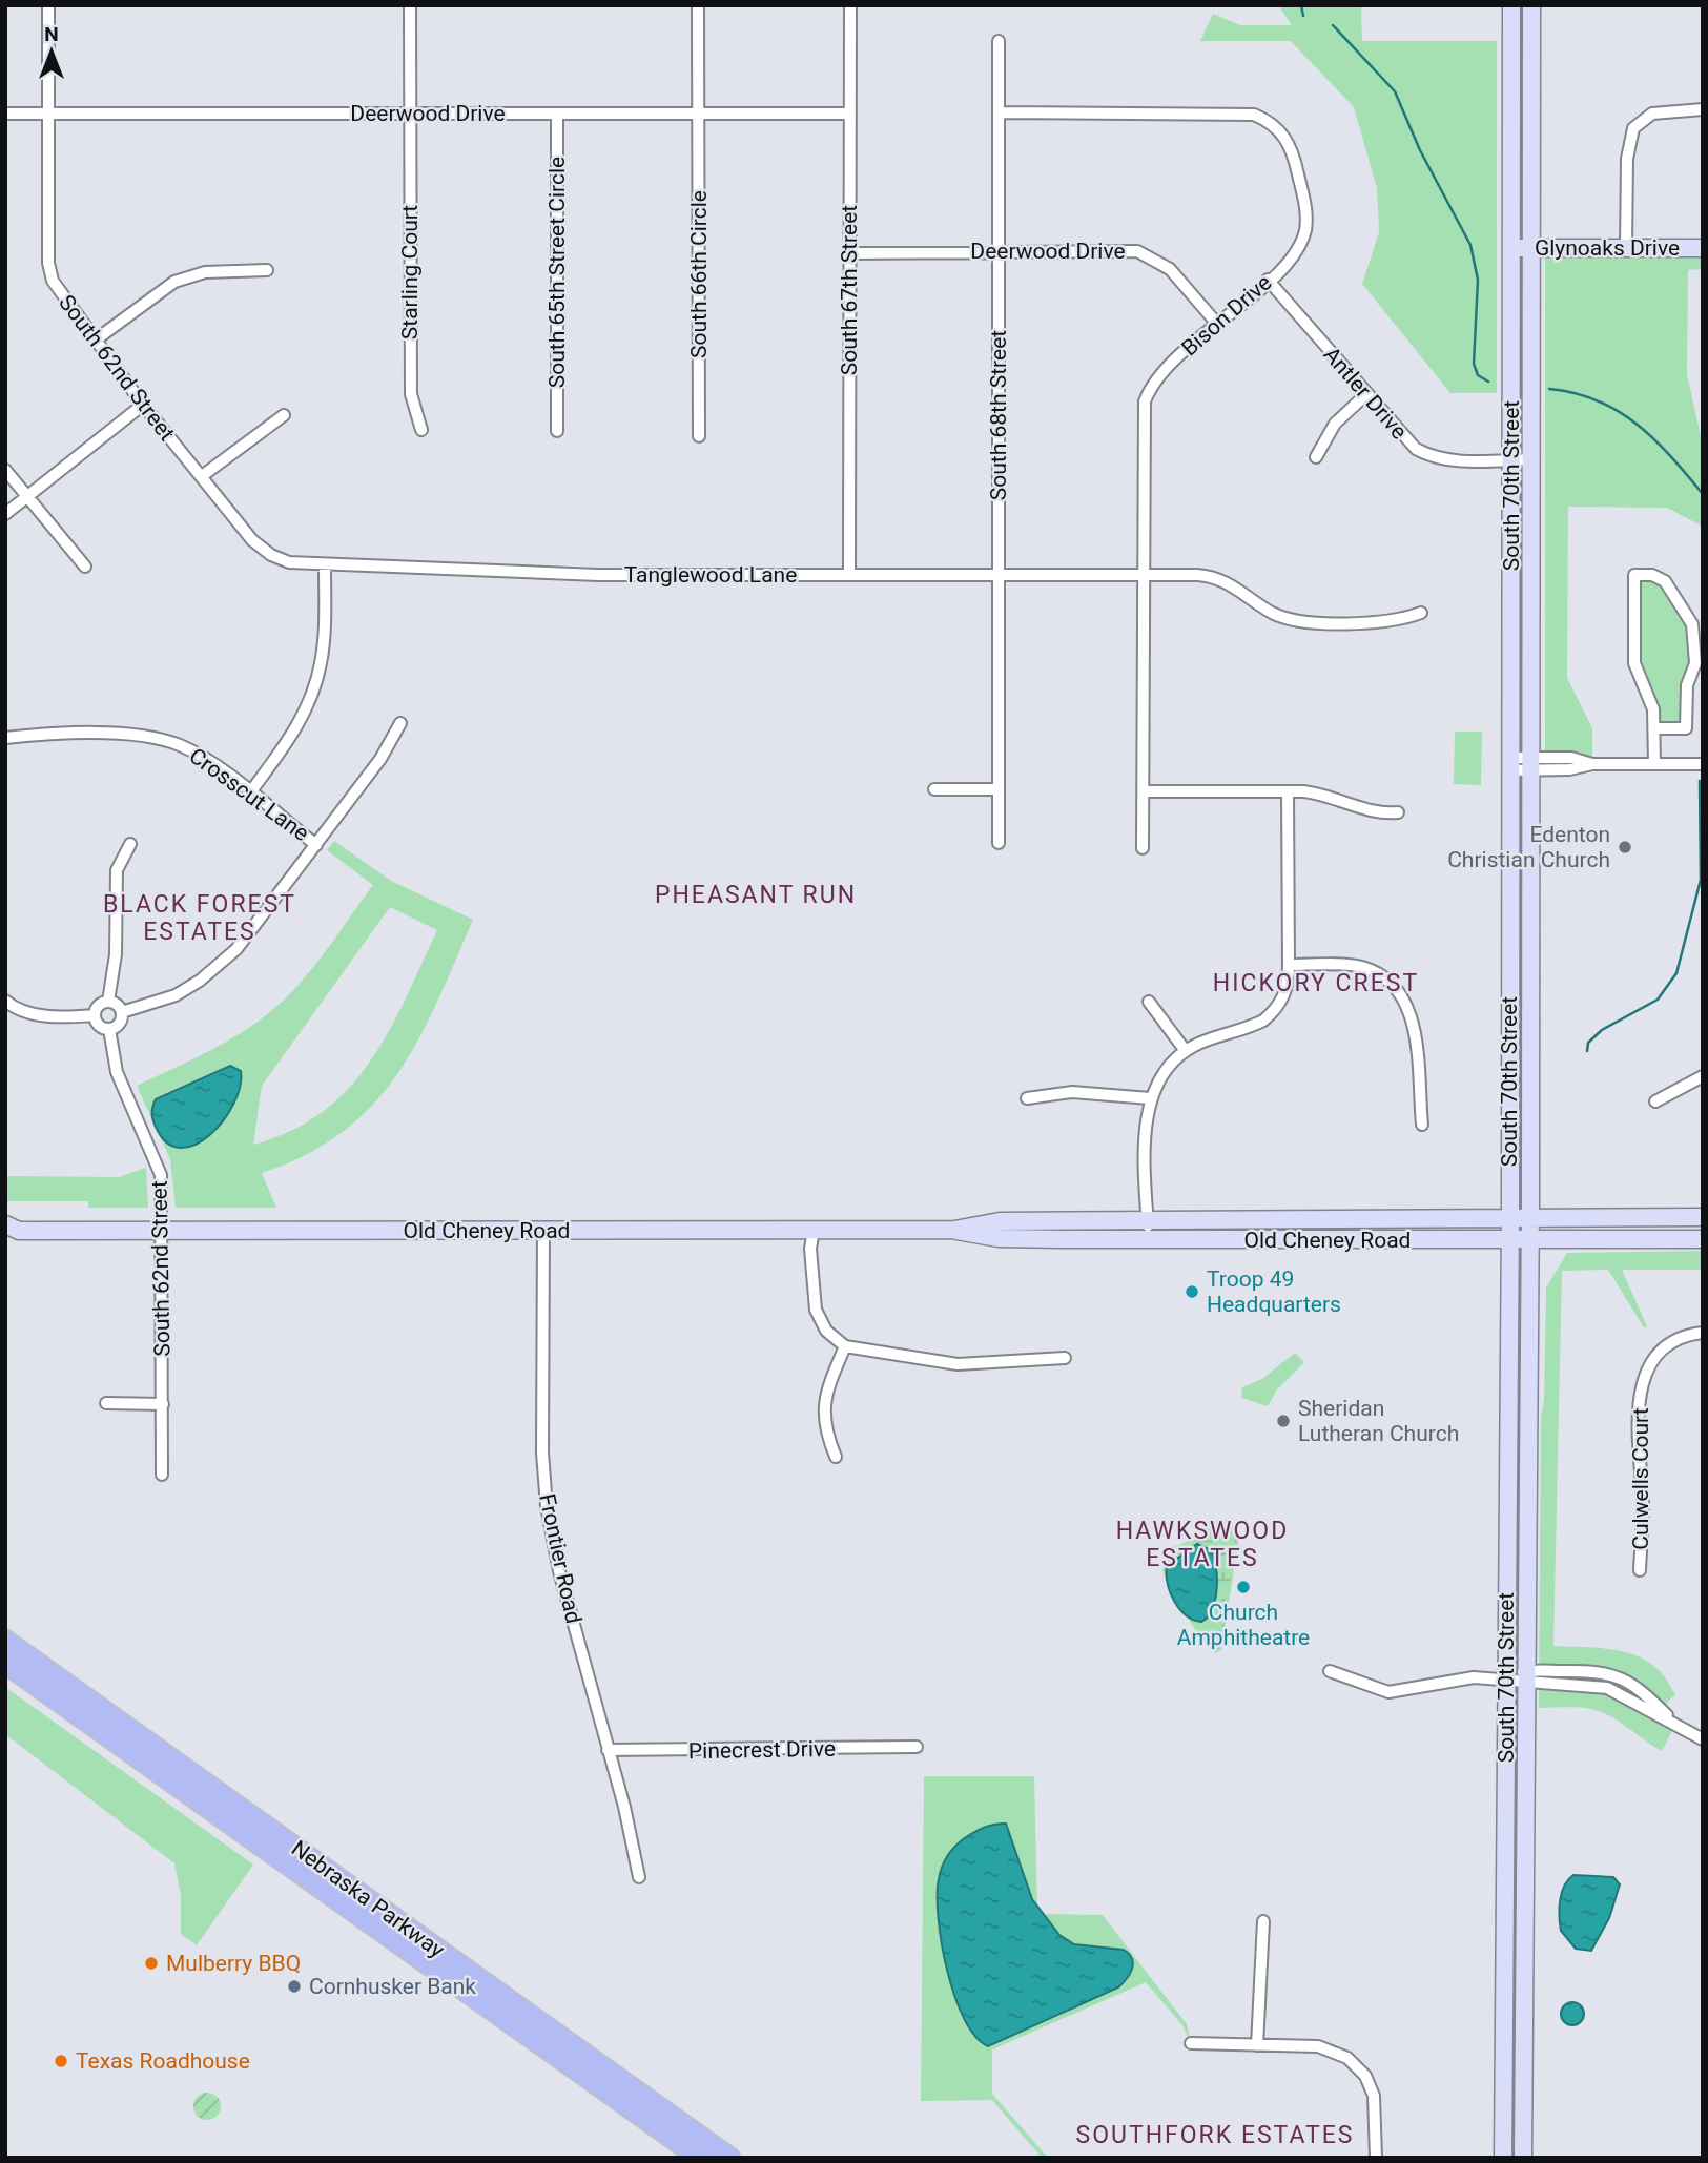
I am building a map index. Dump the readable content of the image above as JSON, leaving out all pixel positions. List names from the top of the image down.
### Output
{
  "streets": {
    "main road": [
      "Glynoaks Drive",
      "South 70th Street",
      "Old Cheney Road",
      "Nebraska Parkway"
    ],
    "street": [
      "Deerwood Drive",
      "Starling Court",
      "South 65th Street Circle",
      "South 66th Circle",
      "South 67th Street",
      "Bison Drive",
      "South 62nd Street",
      "Antler Drive",
      "South 68th Street",
      "Tanglewood Lane",
      "Crosscut Lane",
      "Culwells Court",
      "Frontier Road",
      "Pinecrest Drive"
    ]
  },
  "crossings": [
    ["Deerwood Drive", "Starling Court"],
    ["Deerwood Drive", "South 65th Street Circle"],
    ["Deerwood Drive", "South 66th Circle"],
    ["Deerwood Drive", "South 67th Street"],
    ["Deerwood Drive", "Bison Drive"],
    ["Deerwood Drive", "South 62nd Street"],
    ["Deerwood Drive", "South 68th Street"],
    ["Glynoaks Drive", "South 70th Street"],
    ["South 67th Street", "Tanglewood Lane"],
    ["Bison Drive", "Antler Drive"],
    ["Bison Drive", "South 68th Street"],
    ["Bison Drive", "Tanglewood Lane"],
    ["South 62nd Street", "Tanglewood Lane"],
    ["South 62nd Street", "Old Cheney Road"],
    ["Antler Drive", "South 70th Street"],
    ["South 68th Street", "Tanglewood Lane"],
    ["South 70th Street", "Old Cheney Road"],
    ["Old Cheney Road", "Frontier Road"],
    ["Frontier Road", "Pinecrest Drive"]
  ],
  "districts": [
    "PHEASANT RUN",
    "BLACK FOREST ESTATES",
    "HICKORY CREST",
    "HAWKSWOOD ESTATES",
    "SOUTHFORK ESTATES"
  ],
  "places": [
    "Edenton Christian Church",
    "Troop 49 Headquarters",
    "Sheridan Lutheran Church",
    "Church Amphitheatre",
    "Mulberry BBQ",
    "Cornhusker Bank",
    "Texas Roadhouse"
  ],
  "north": "top"
}
